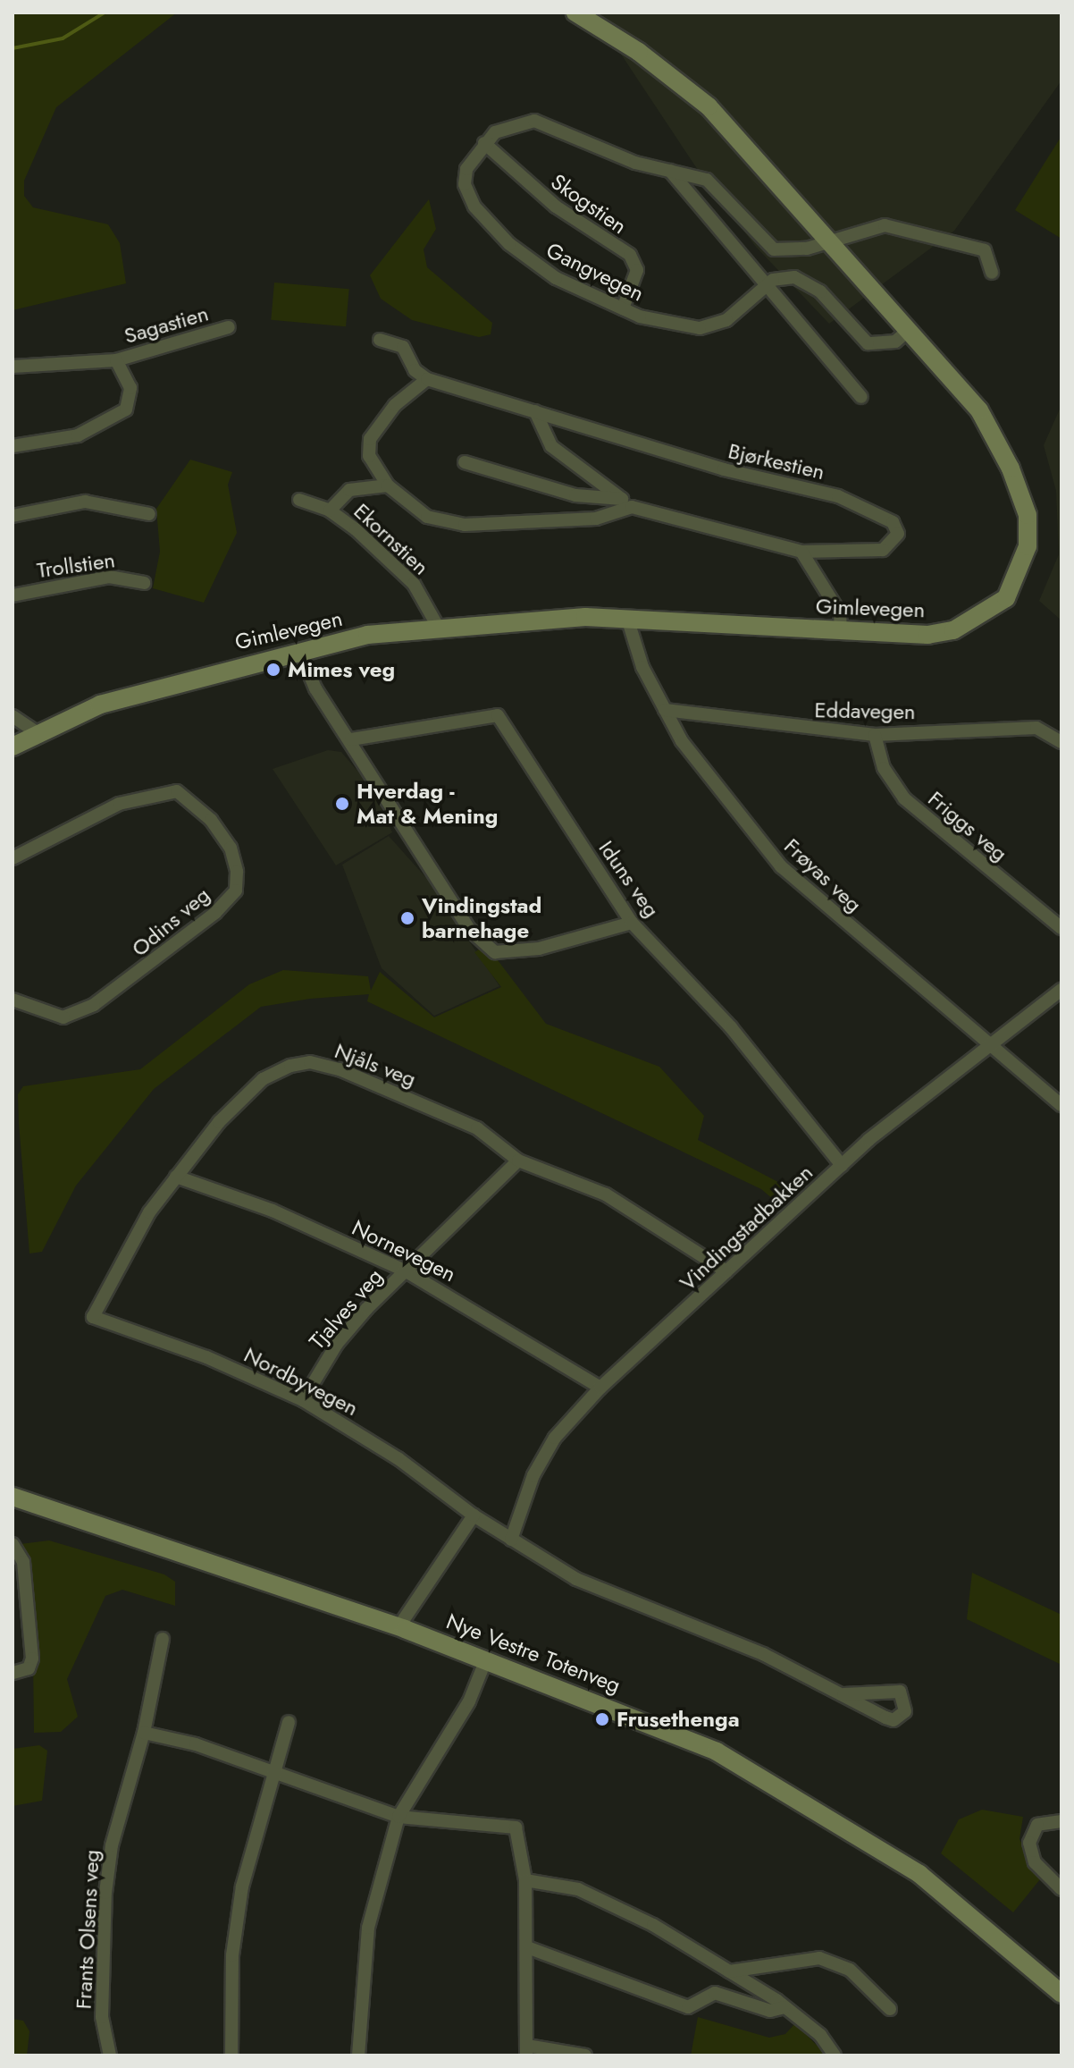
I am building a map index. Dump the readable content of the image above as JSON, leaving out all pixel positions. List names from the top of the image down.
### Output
{
  "streets": {
    "street": [
      "Skogstien",
      "Gangvegen",
      "Sagastien",
      "Bjørkestien",
      "Ekornstien",
      "Trollstien",
      "Gimlevegen",
      "Eddavegen",
      "Friggs veg",
      "Frøyas veg",
      "Iduns veg",
      "Odins veg",
      "Njåls veg",
      "Vindingstadbakken",
      "Nornevegen",
      "Tjalves veg",
      "Nordbyvegen",
      "Nye Vestre Totenveg",
      "Frants Olsens veg"
    ]
  },
  "crossings": [
    ["Skogstien", "Gangvegen"],
    ["Gangvegen", "Gimlevegen"],
    ["Ekornstien", "Gimlevegen"],
    ["Gimlevegen", "Frøyas veg"],
    ["Eddavegen", "Friggs veg"],
    ["Eddavegen", "Frøyas veg"],
    ["Frøyas veg", "Vindingstadbakken"],
    ["Iduns veg", "Vindingstadbakken"],
    ["Njåls veg", "Vindingstadbakken"],
    ["Njåls veg", "Nornevegen"],
    ["Njåls veg", "Tjalves veg"],
    ["Njåls veg", "Nordbyvegen"],
    ["Vindingstadbakken", "Nornevegen"],
    ["Vindingstadbakken", "Nordbyvegen"],
    ["Nornevegen", "Tjalves veg"],
    ["Tjalves veg", "Nordbyvegen"]
  ],
  "places": [
    "Mimes veg",
    "Hverdag - Mat & Mening",
    "Vindingstad barnehage",
    "Frusethenga"
  ]
}
